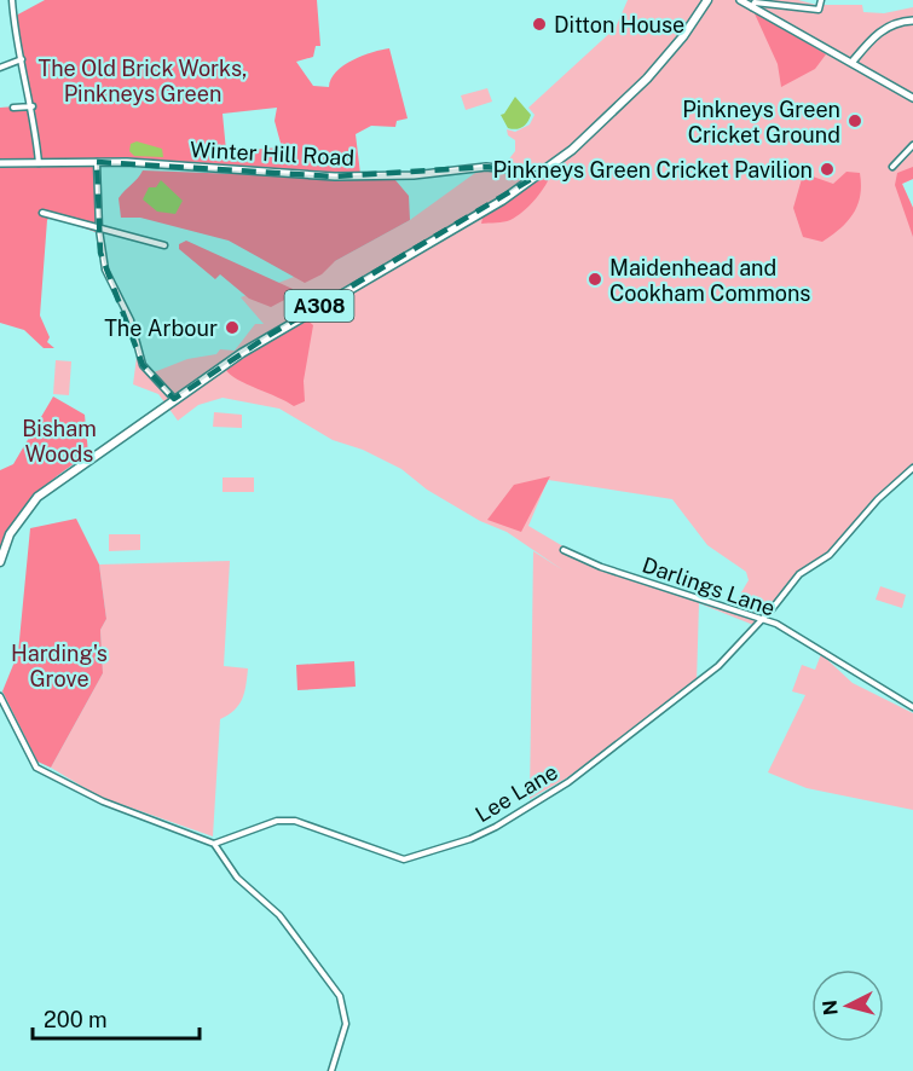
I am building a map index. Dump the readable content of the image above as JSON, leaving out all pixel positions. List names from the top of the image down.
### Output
{
  "streets": {
    "main road": ["A308"],
    "street": ["Winter Hill Road", "Darlings Lane", "Lee Lane"]
  },
  "crossings": [
    ["Winter Hill Road", "A308"],
    ["Darlings Lane", "Lee Lane"]
  ],
  "parks": ["The Old Brick Works, Pinkneys Green", "Bisham Woods", "Harding's Grove"],
  "places": [
    "Ditton House",
    "Pinkneys Green Cricket Ground",
    "Pinkneys Green Cricket Pavilion",
    "Maidenhead and Cookham Commons",
    "The Arbour"
  ],
  "scale_bar": "200 m",
  "north": "left"
}
